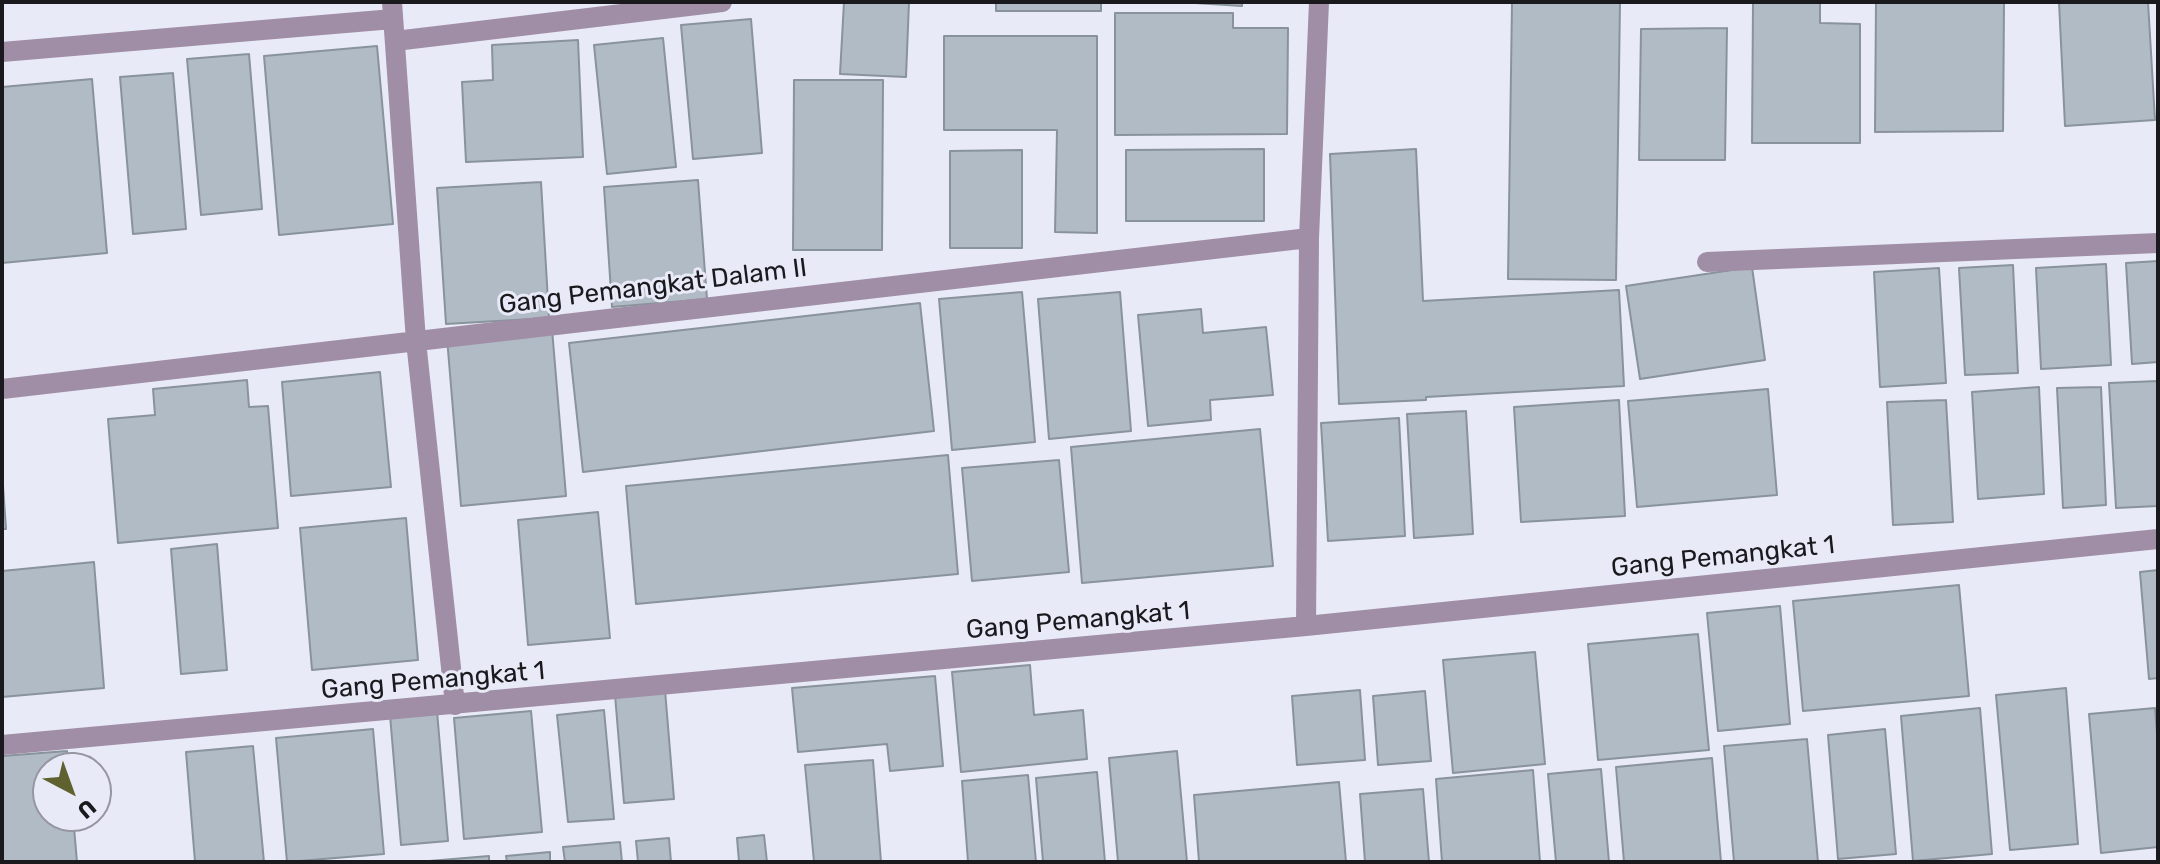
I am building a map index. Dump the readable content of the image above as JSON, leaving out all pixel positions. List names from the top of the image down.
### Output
{
  "streets": {
    "street": ["Gang Pemangkat Dalam II", "Gang Pemangkat 1"]
  },
  "north": "bottom right"
}
